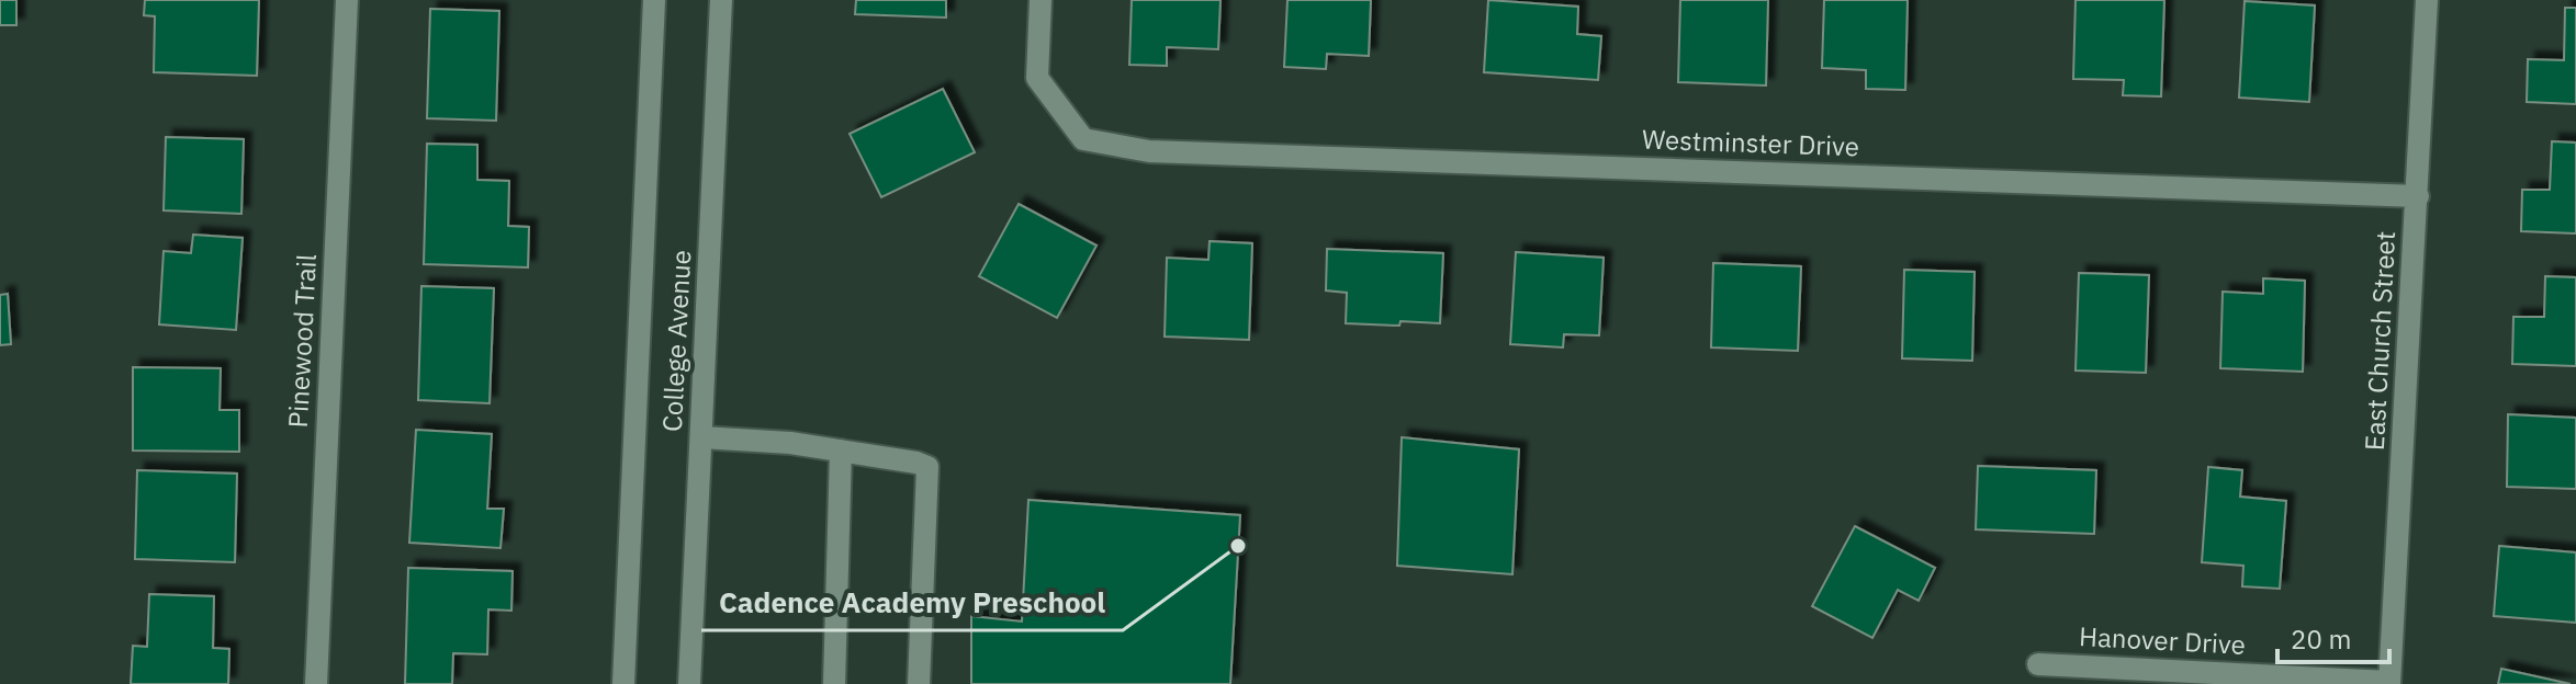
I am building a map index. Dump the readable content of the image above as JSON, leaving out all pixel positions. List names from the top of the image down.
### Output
{
  "streets": {
    "street": [
      "Westminster Drive",
      "Pinewood Trail",
      "College Avenue",
      "East Church Street",
      "Hanover Drive"
    ]
  },
  "crossings": [
    ["Westminster Drive", "East Church Street"],
    ["East Church Street", "Hanover Drive"]
  ],
  "places": ["Cadence Academy Preschool"],
  "scale_bar": "20 m"
}
